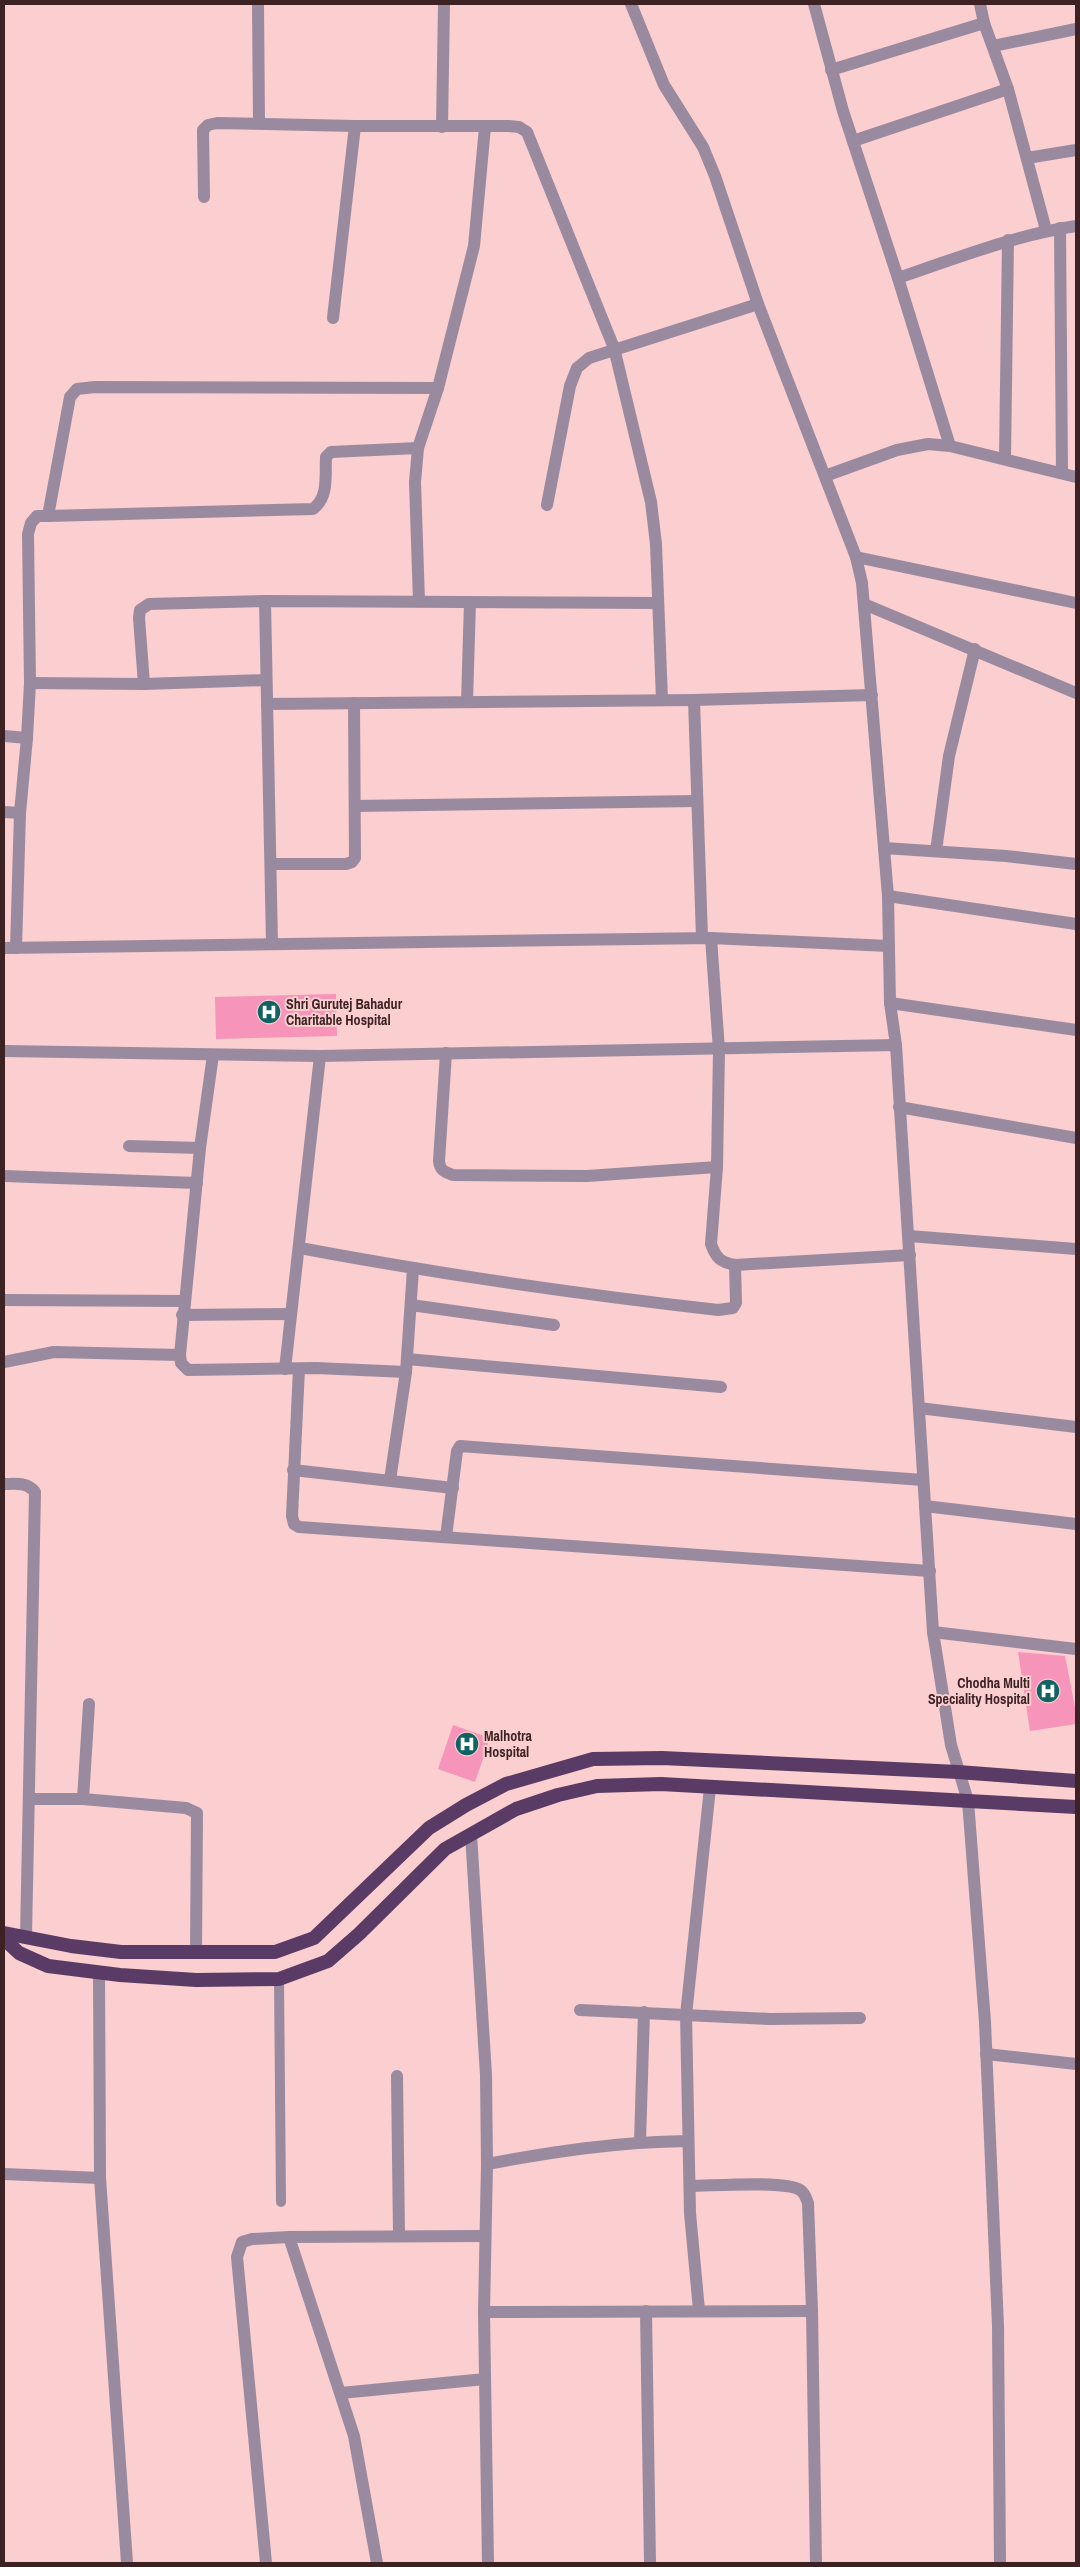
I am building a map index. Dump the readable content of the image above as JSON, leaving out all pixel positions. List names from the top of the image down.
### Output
{
  "places": {
    "hospital": ["Shri Gurutej Bahadur Charitable Hospital", "Chodha Multi Speciality Hospital", "Malhotra Hospital"]
  }
}
